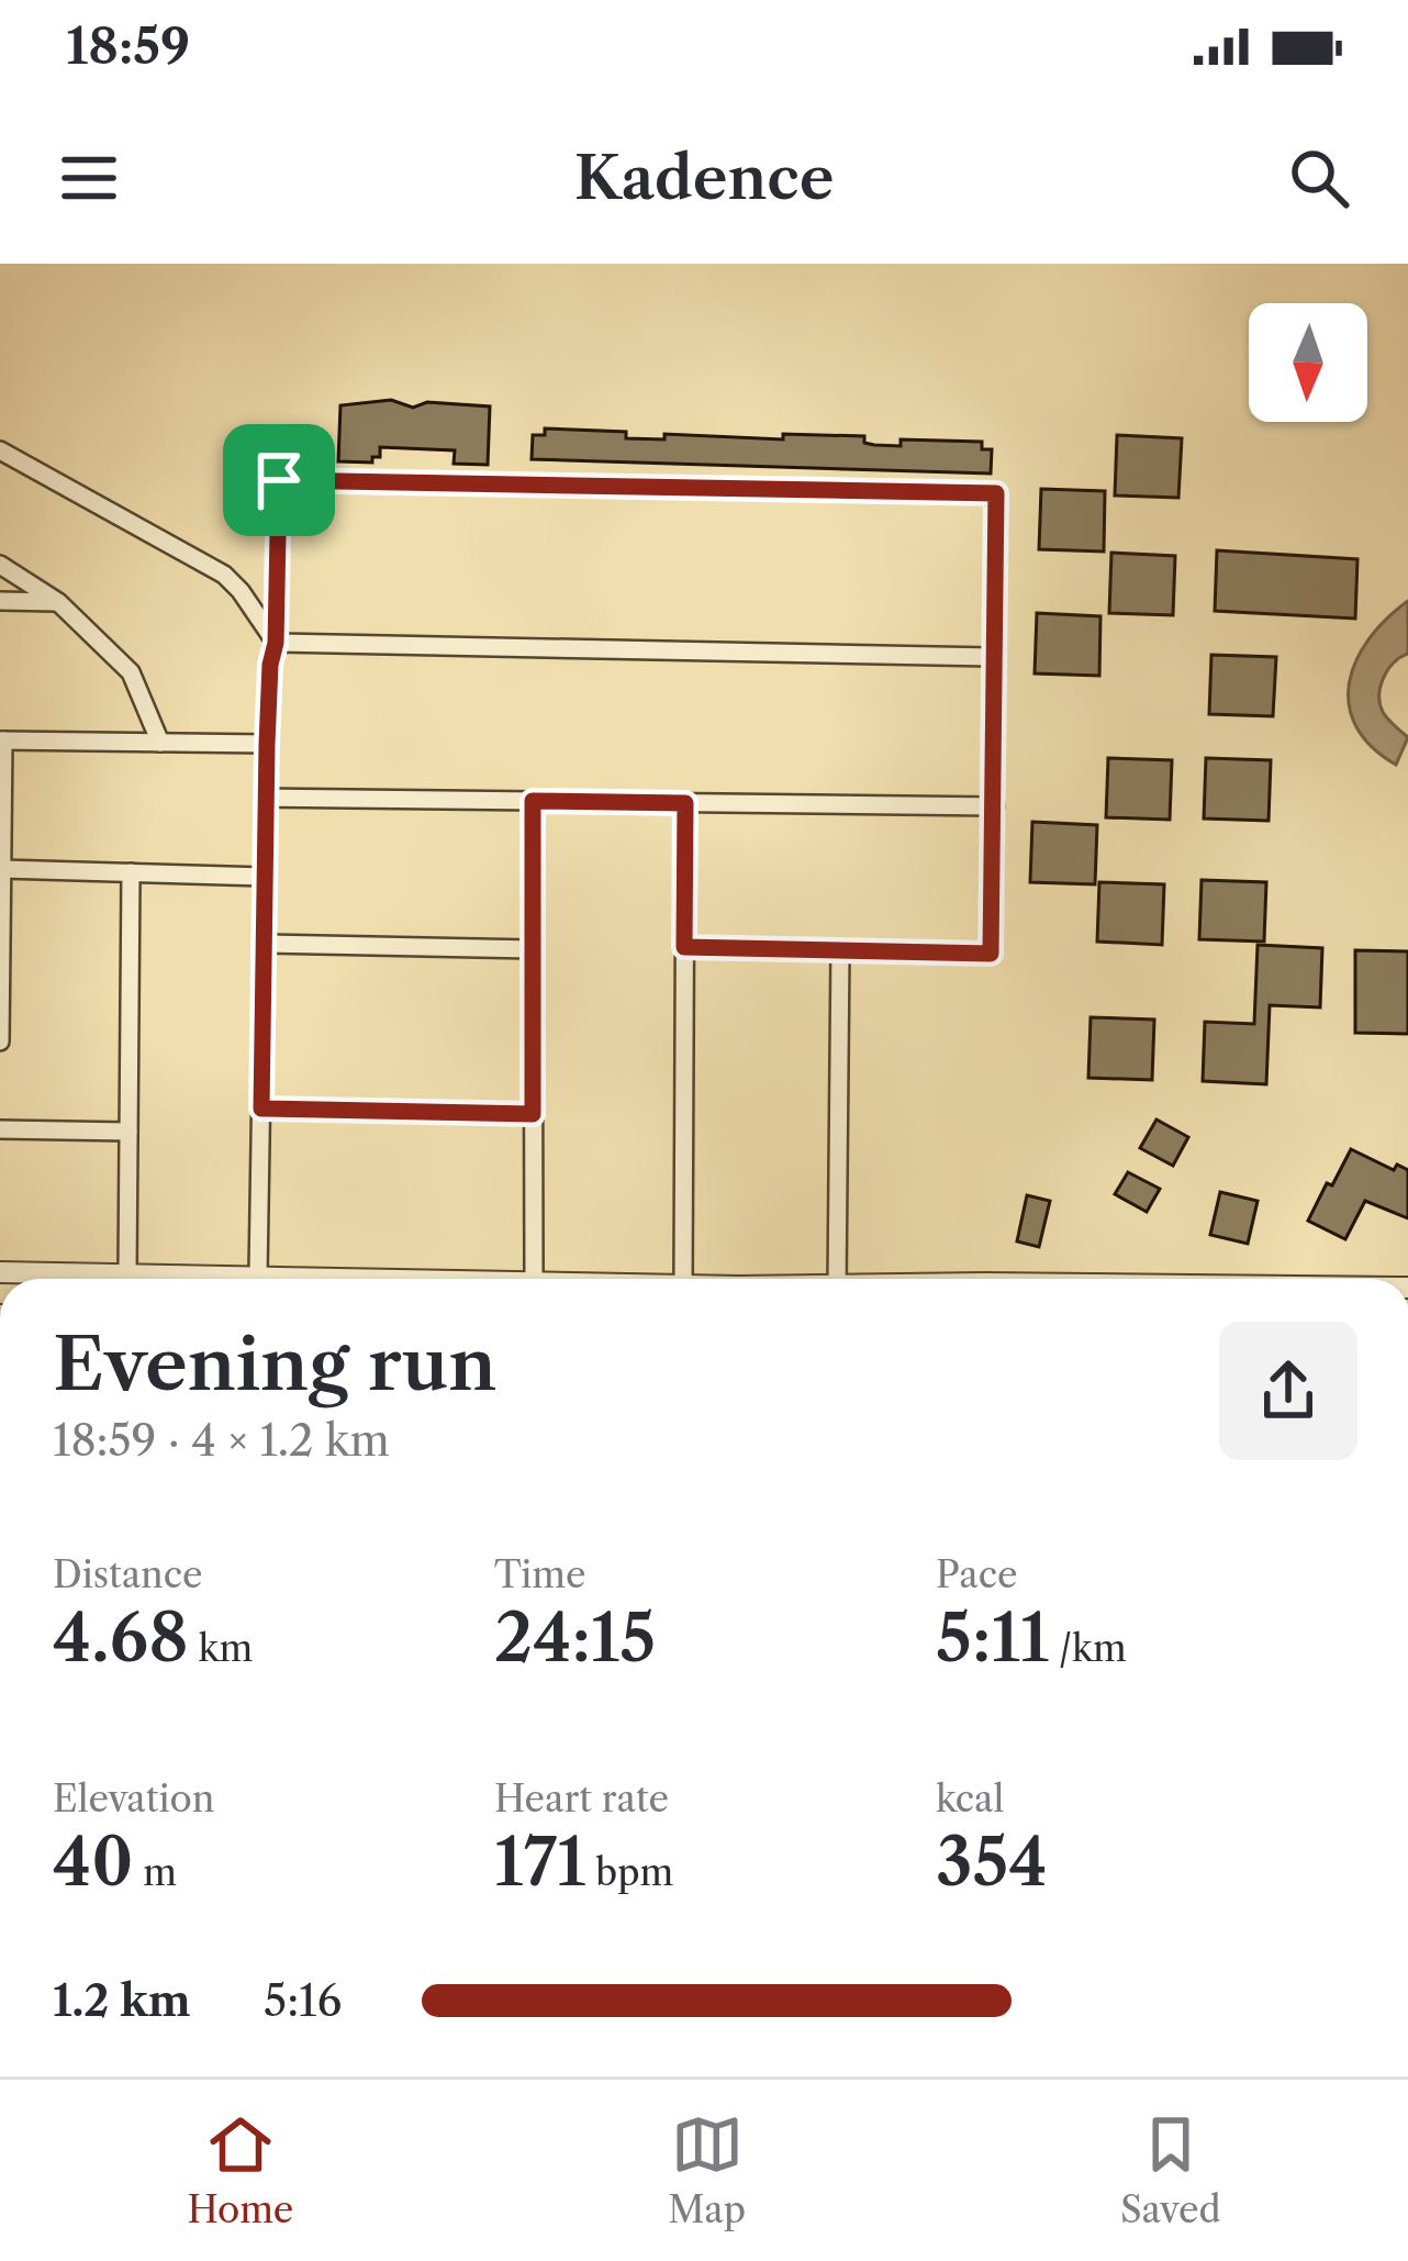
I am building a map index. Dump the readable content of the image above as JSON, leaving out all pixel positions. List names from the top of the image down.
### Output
{
  "north": "bottom",
  "page": {
    "status": "18:59",
    "header": "Kadence",
    "heading": ["Evening run", "18:59 · 4 × 1.2 km"],
    "stats": [
      ["Distance", "4.68 km"],
      ["Time", "24:15"],
      ["Pace", "5:11 /km"],
      ["Elevation", "40 m"],
      ["Heart rate", "171 bpm"],
      ["kcal", "354"]
    ],
    "list": [
      {
        "name": "1.2 km",
        "note": "5:16"
      }
    ],
    "tabs": ["Home", "Map", "Saved"]
  }
}
